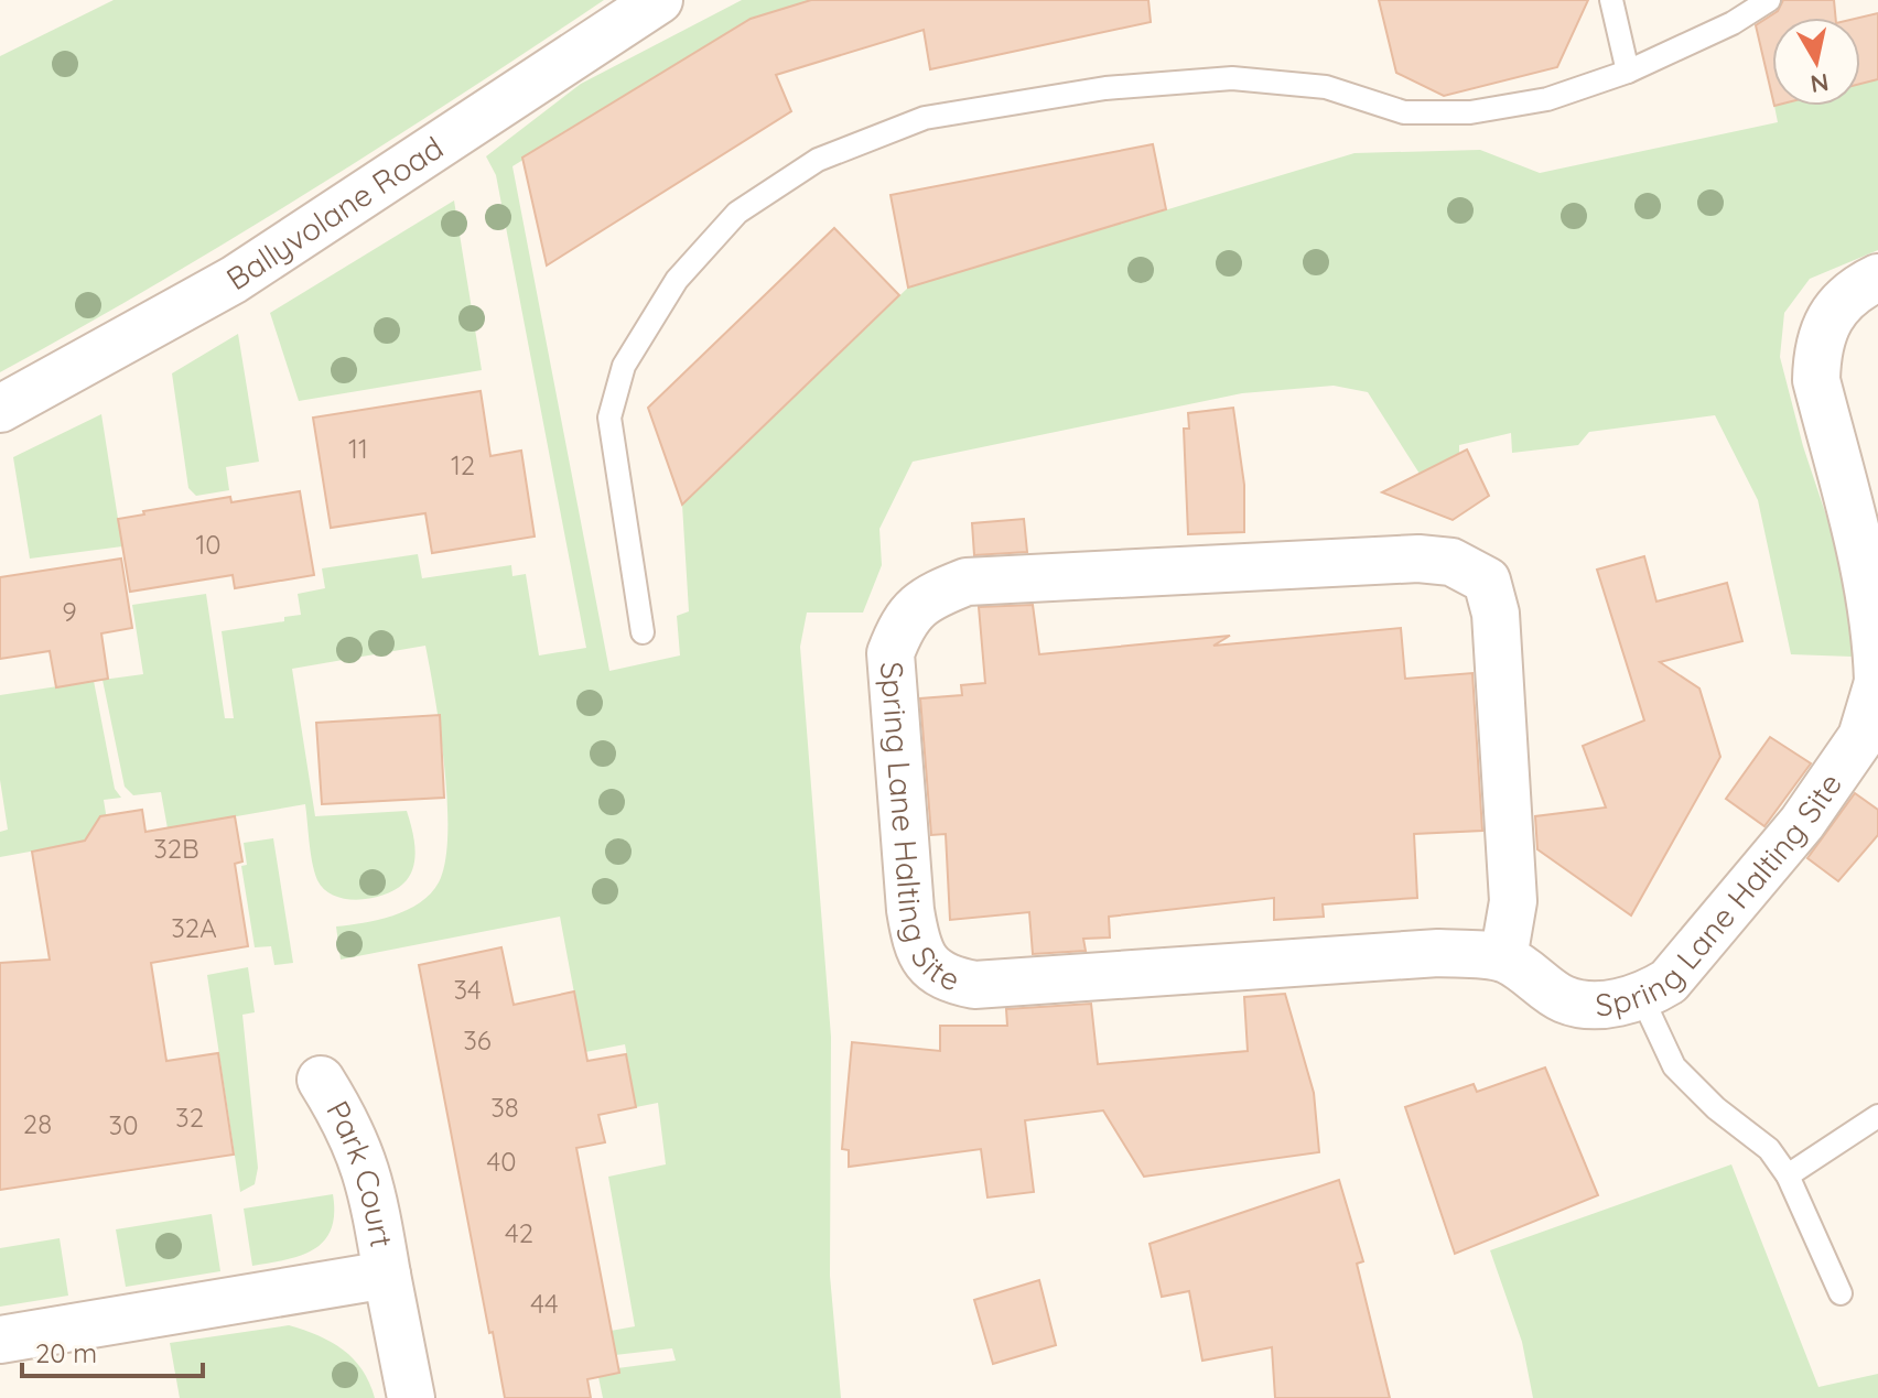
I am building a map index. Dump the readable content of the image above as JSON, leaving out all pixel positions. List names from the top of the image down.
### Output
{
  "streets": {
    "street": ["Ballyvolane Road", "Spring Lane Halting Site", "Park Court"]
  },
  "house_numbers": [
    "11",
    "12",
    "10",
    "9",
    "32B",
    "32A",
    "34",
    "36",
    "38",
    "32",
    "28",
    "30",
    "40",
    "42",
    "44"
  ],
  "scale_bar": "20 m",
  "north": "bottom"
}
